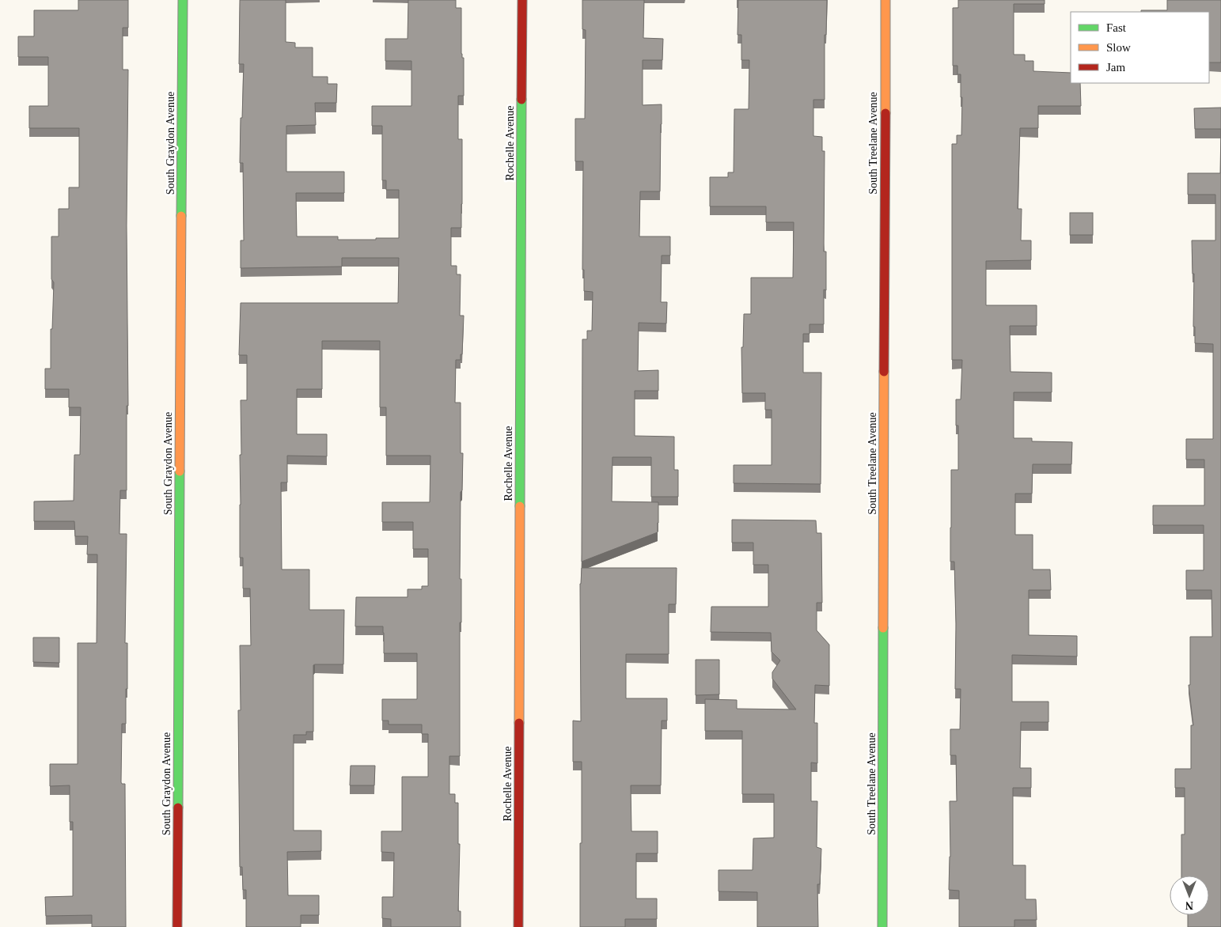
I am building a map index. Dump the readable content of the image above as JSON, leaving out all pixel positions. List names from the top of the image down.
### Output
{
  "streets": {
    "street": ["South Graydon Avenue", "Rochelle Avenue", "South Treelane Avenue"]
  },
  "legend": ["Fast", "Slow", "Jam"],
  "north": "bottom"
}
